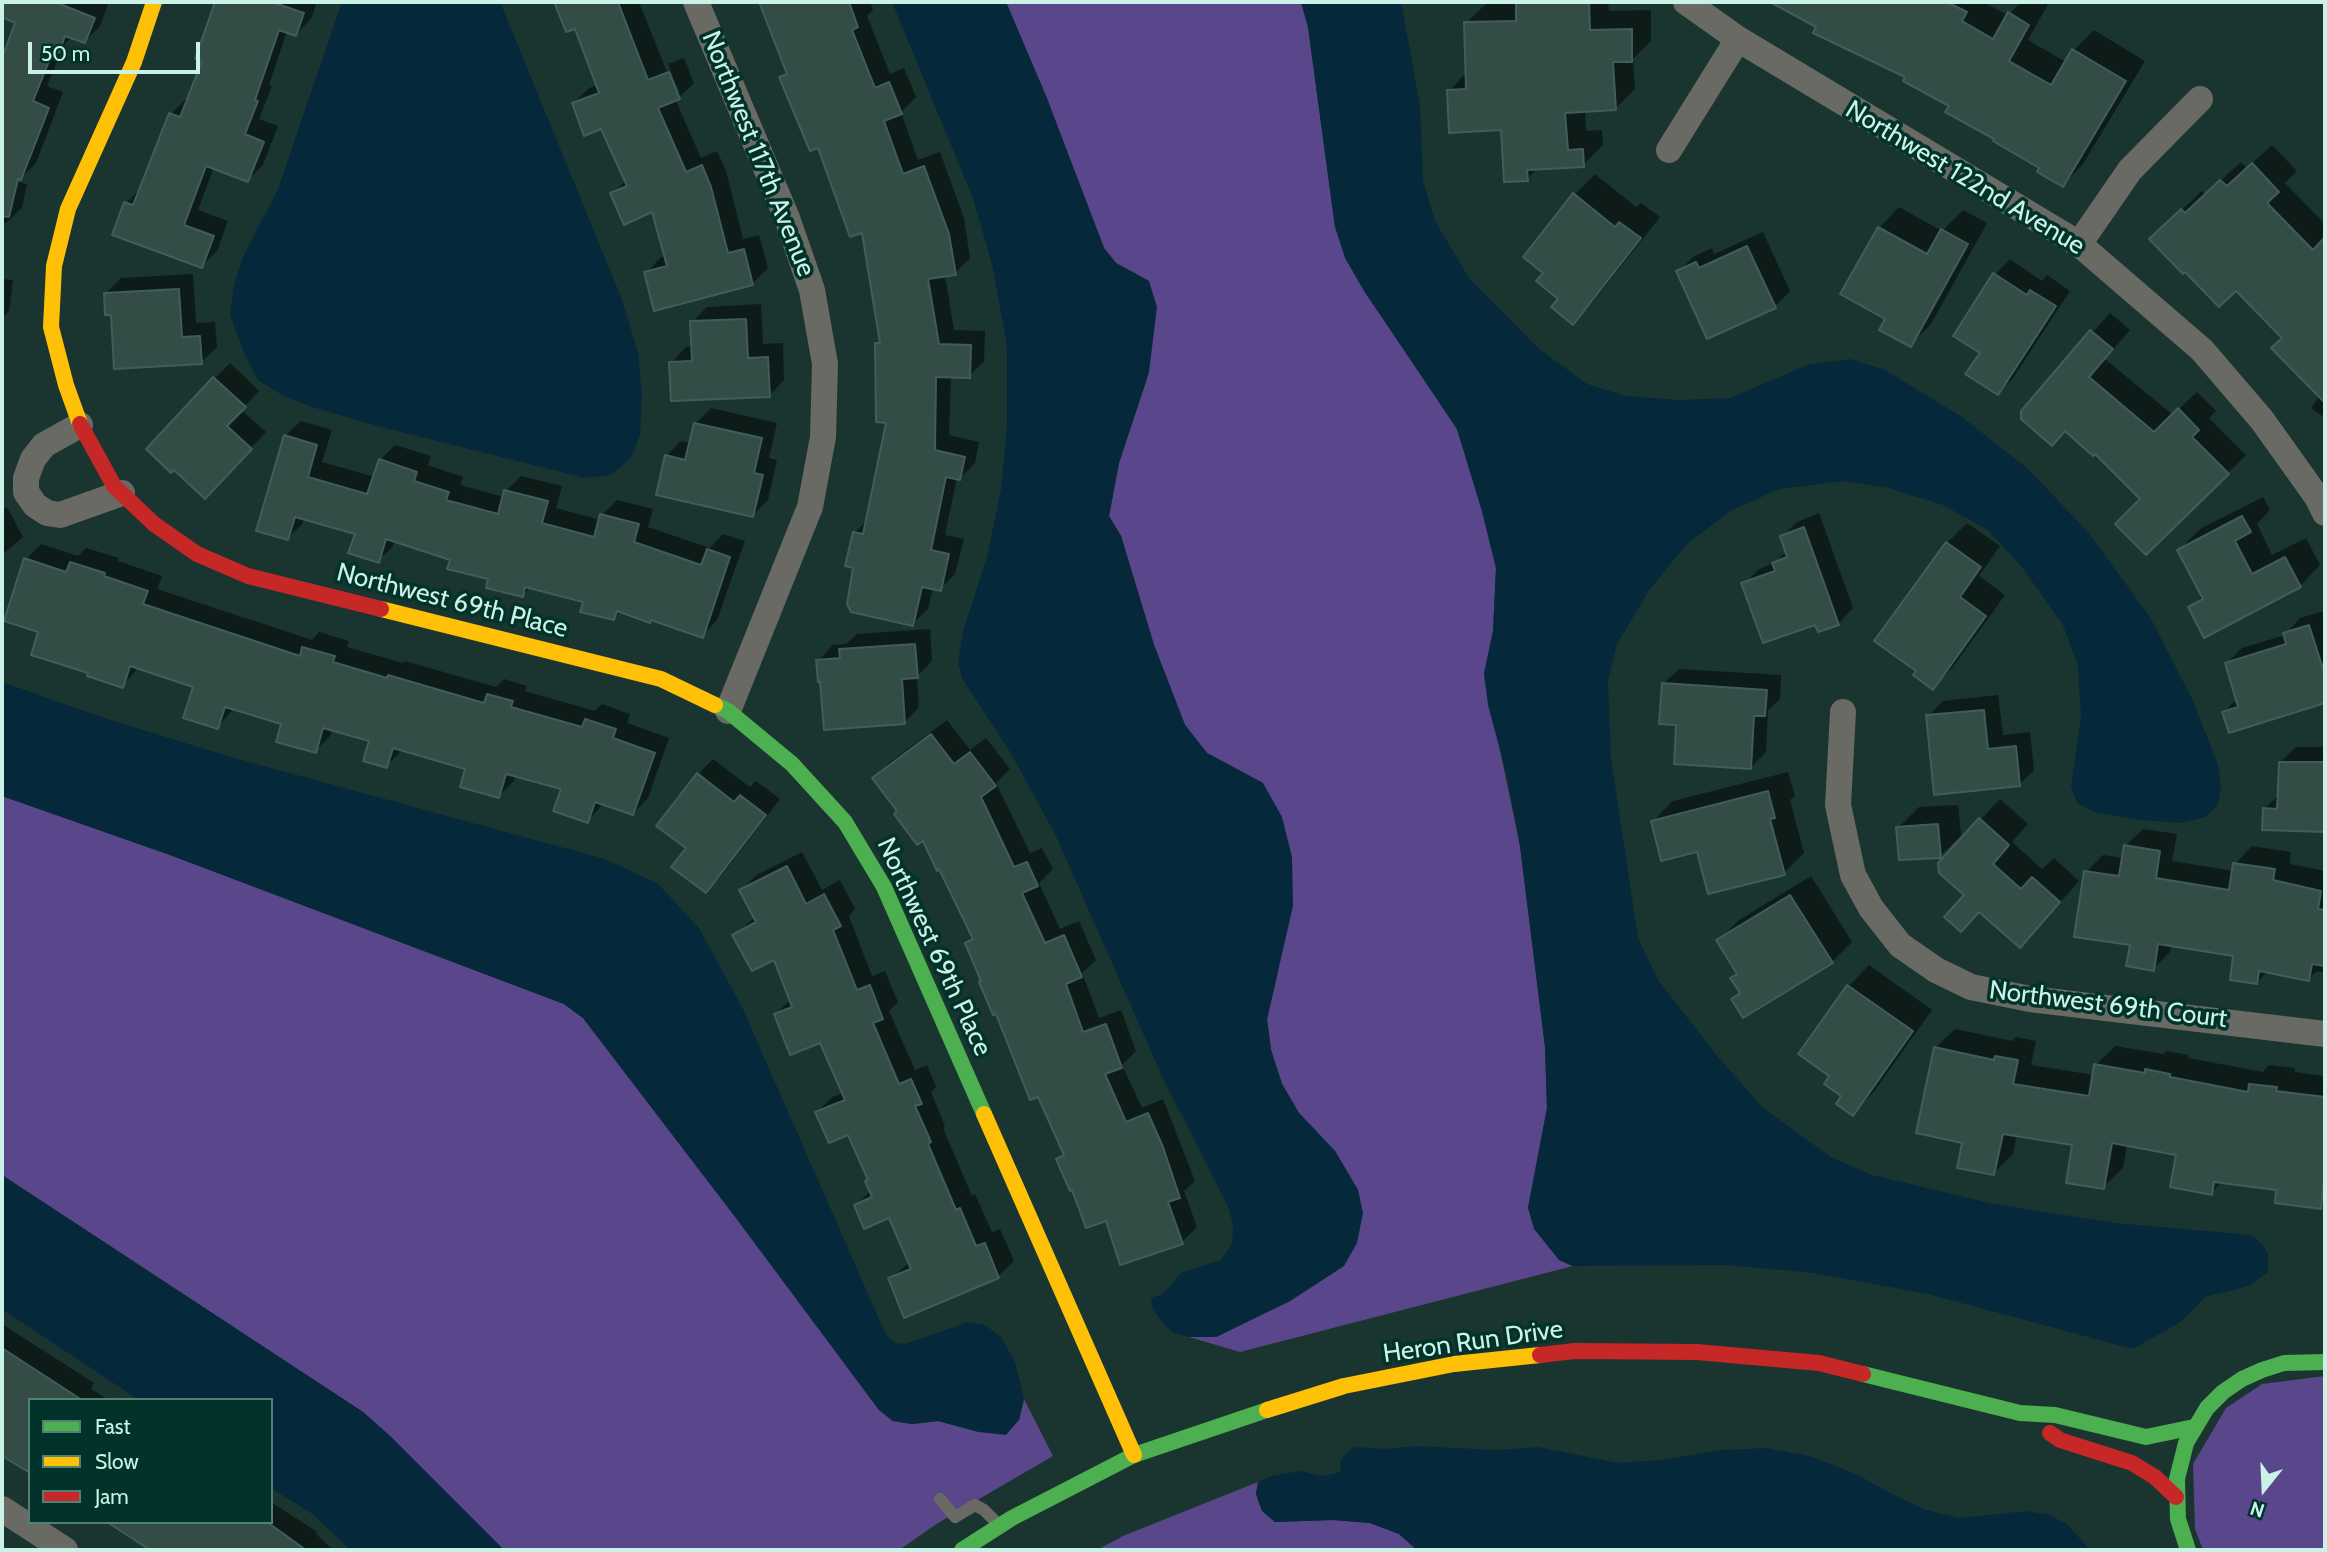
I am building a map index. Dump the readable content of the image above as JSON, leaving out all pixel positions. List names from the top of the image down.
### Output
{
  "streets": {
    "street": [
      "Northwest 117th Avenue",
      "Northwest 122nd Avenue",
      "Northwest 69th Place",
      "Northwest 69th Court",
      "Heron Run Drive"
    ]
  },
  "crossings": [
    ["Northwest 117th Avenue", "Northwest 69th Place"],
    ["Northwest 69th Place", "Heron Run Drive"]
  ],
  "legend": ["Fast", "Slow", "Jam"],
  "scale_bar": "50 m",
  "north": "bottom"
}
